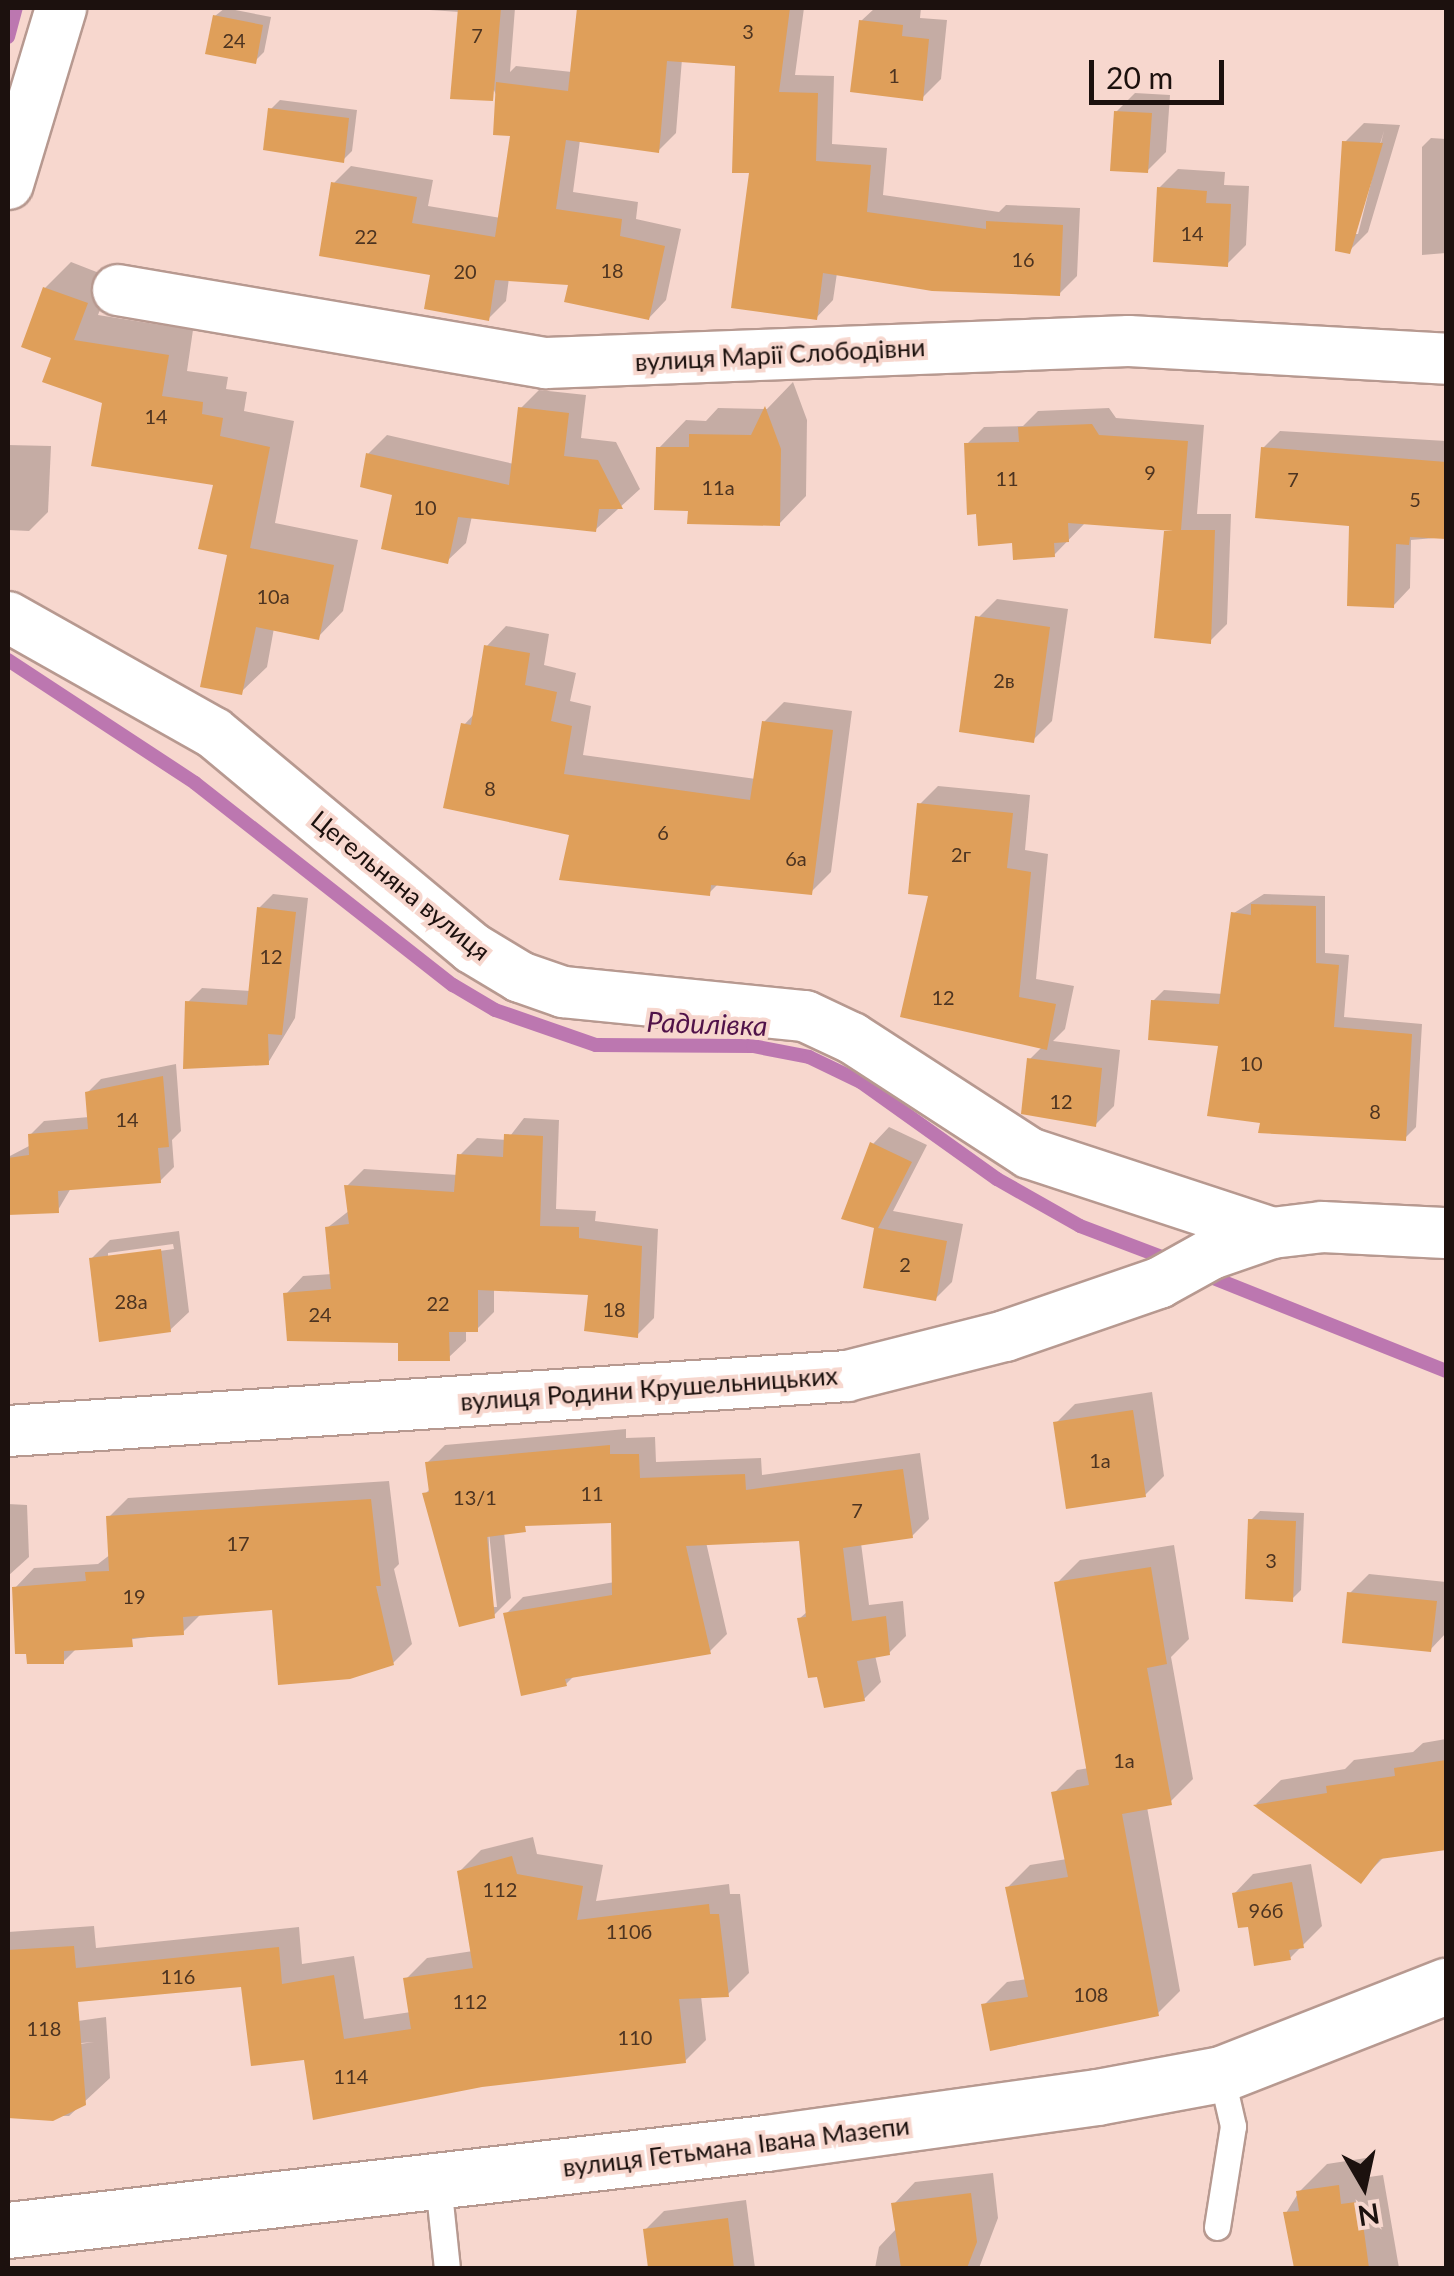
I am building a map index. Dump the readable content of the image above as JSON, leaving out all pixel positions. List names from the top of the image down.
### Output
{
  "streets": {
    "main road": ["вулиця Гетьмана Івана Мазепи"],
    "street": ["вулиця Марії Слободівни", "Цегельняна вулиця", "вулиця Родини Крушельницьких"]
  },
  "crossings": [
    ["Цегельняна вулиця", "вулиця Родини Крушельницьких"]
  ],
  "water": ["Радилівка"],
  "house_numbers": [
    "3",
    "7",
    "24",
    "1",
    "14",
    "22",
    "16",
    "18",
    "20",
    "14",
    "9",
    "11",
    "7",
    "11а",
    "5",
    "10",
    "10а",
    "2в",
    "8",
    "6",
    "2г",
    "6а",
    "12",
    "12",
    "10",
    "12",
    "8",
    "14",
    "2",
    "28а",
    "22",
    "18",
    "24",
    "1а",
    "11",
    "13/1",
    "7",
    "17",
    "3",
    "19",
    "1а",
    "112",
    "96б",
    "110б",
    "116",
    "108",
    "112",
    "118",
    "110",
    "114"
  ],
  "scale_bar": "20 m",
  "north": "bottom"
}
